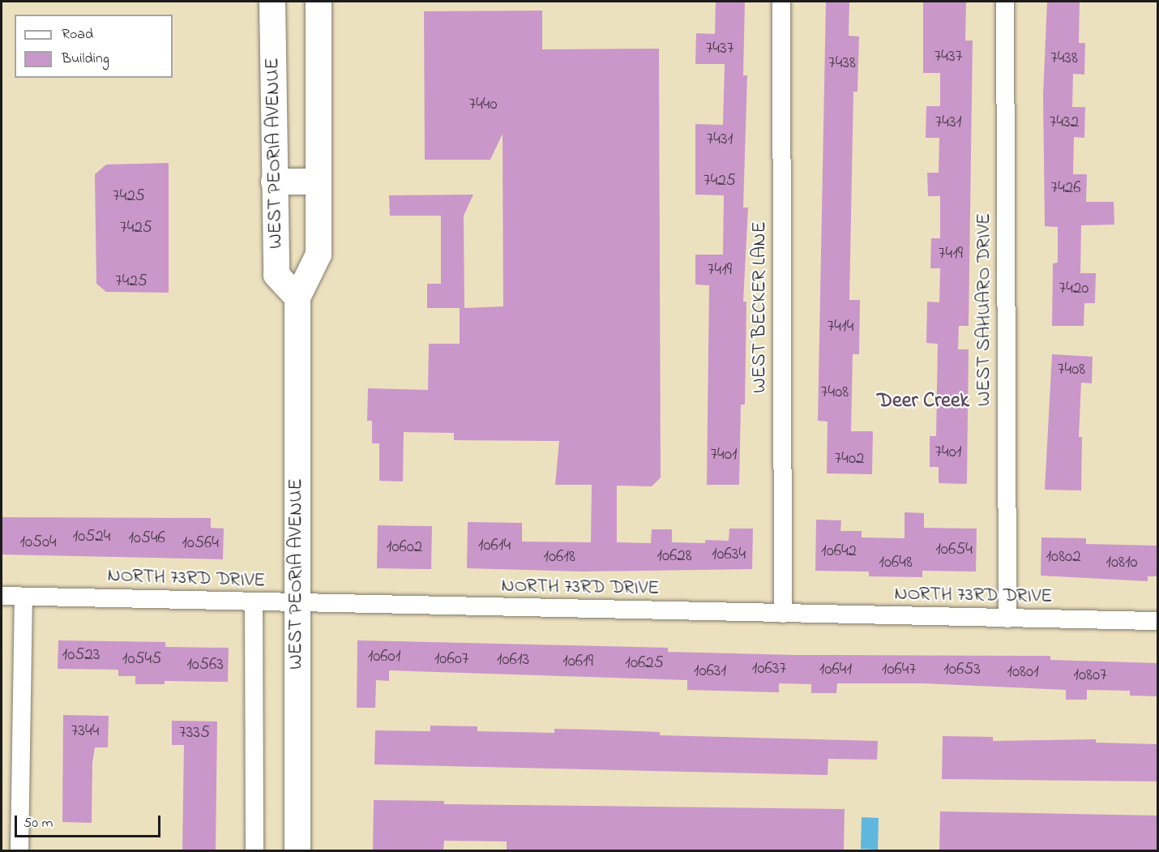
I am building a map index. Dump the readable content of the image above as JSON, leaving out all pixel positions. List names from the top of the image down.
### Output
{
  "streets": {
    "main road": ["WEST PEORIA AVENUE"],
    "street": ["WEST BECKER LANE", "WEST SAHUARO DRIVE", "NORTH 73RD DRIVE"]
  },
  "crossings": [
    ["WEST PEORIA AVENUE", "NORTH 73RD DRIVE"],
    ["WEST BECKER LANE", "NORTH 73RD DRIVE"],
    ["WEST SAHUARO DRIVE", "NORTH 73RD DRIVE"]
  ],
  "districts": ["Deer Creek"],
  "house_numbers": [
    "7437",
    "7437",
    "7438",
    "7438",
    "7440",
    "7431",
    "7432",
    "7431",
    "7425",
    "7426",
    "7425",
    "7425",
    "7419",
    "7419",
    "7425",
    "7420",
    "7414",
    "7408",
    "7408",
    "7401",
    "7401",
    "7402",
    "10524",
    "10546",
    "10504",
    "10564",
    "10614",
    "10602",
    "10654",
    "10642",
    "10634",
    "10628",
    "10618",
    "10802",
    "10648",
    "10810",
    "10523",
    "10601",
    "10545",
    "10607",
    "10613",
    "10619",
    "10625",
    "10563",
    "10637",
    "10641",
    "10647",
    "10653",
    "10631",
    "10801",
    "10807",
    "7344",
    "7335"
  ],
  "legend": ["Road", "Building"],
  "scale_bar": "50 m"
}
